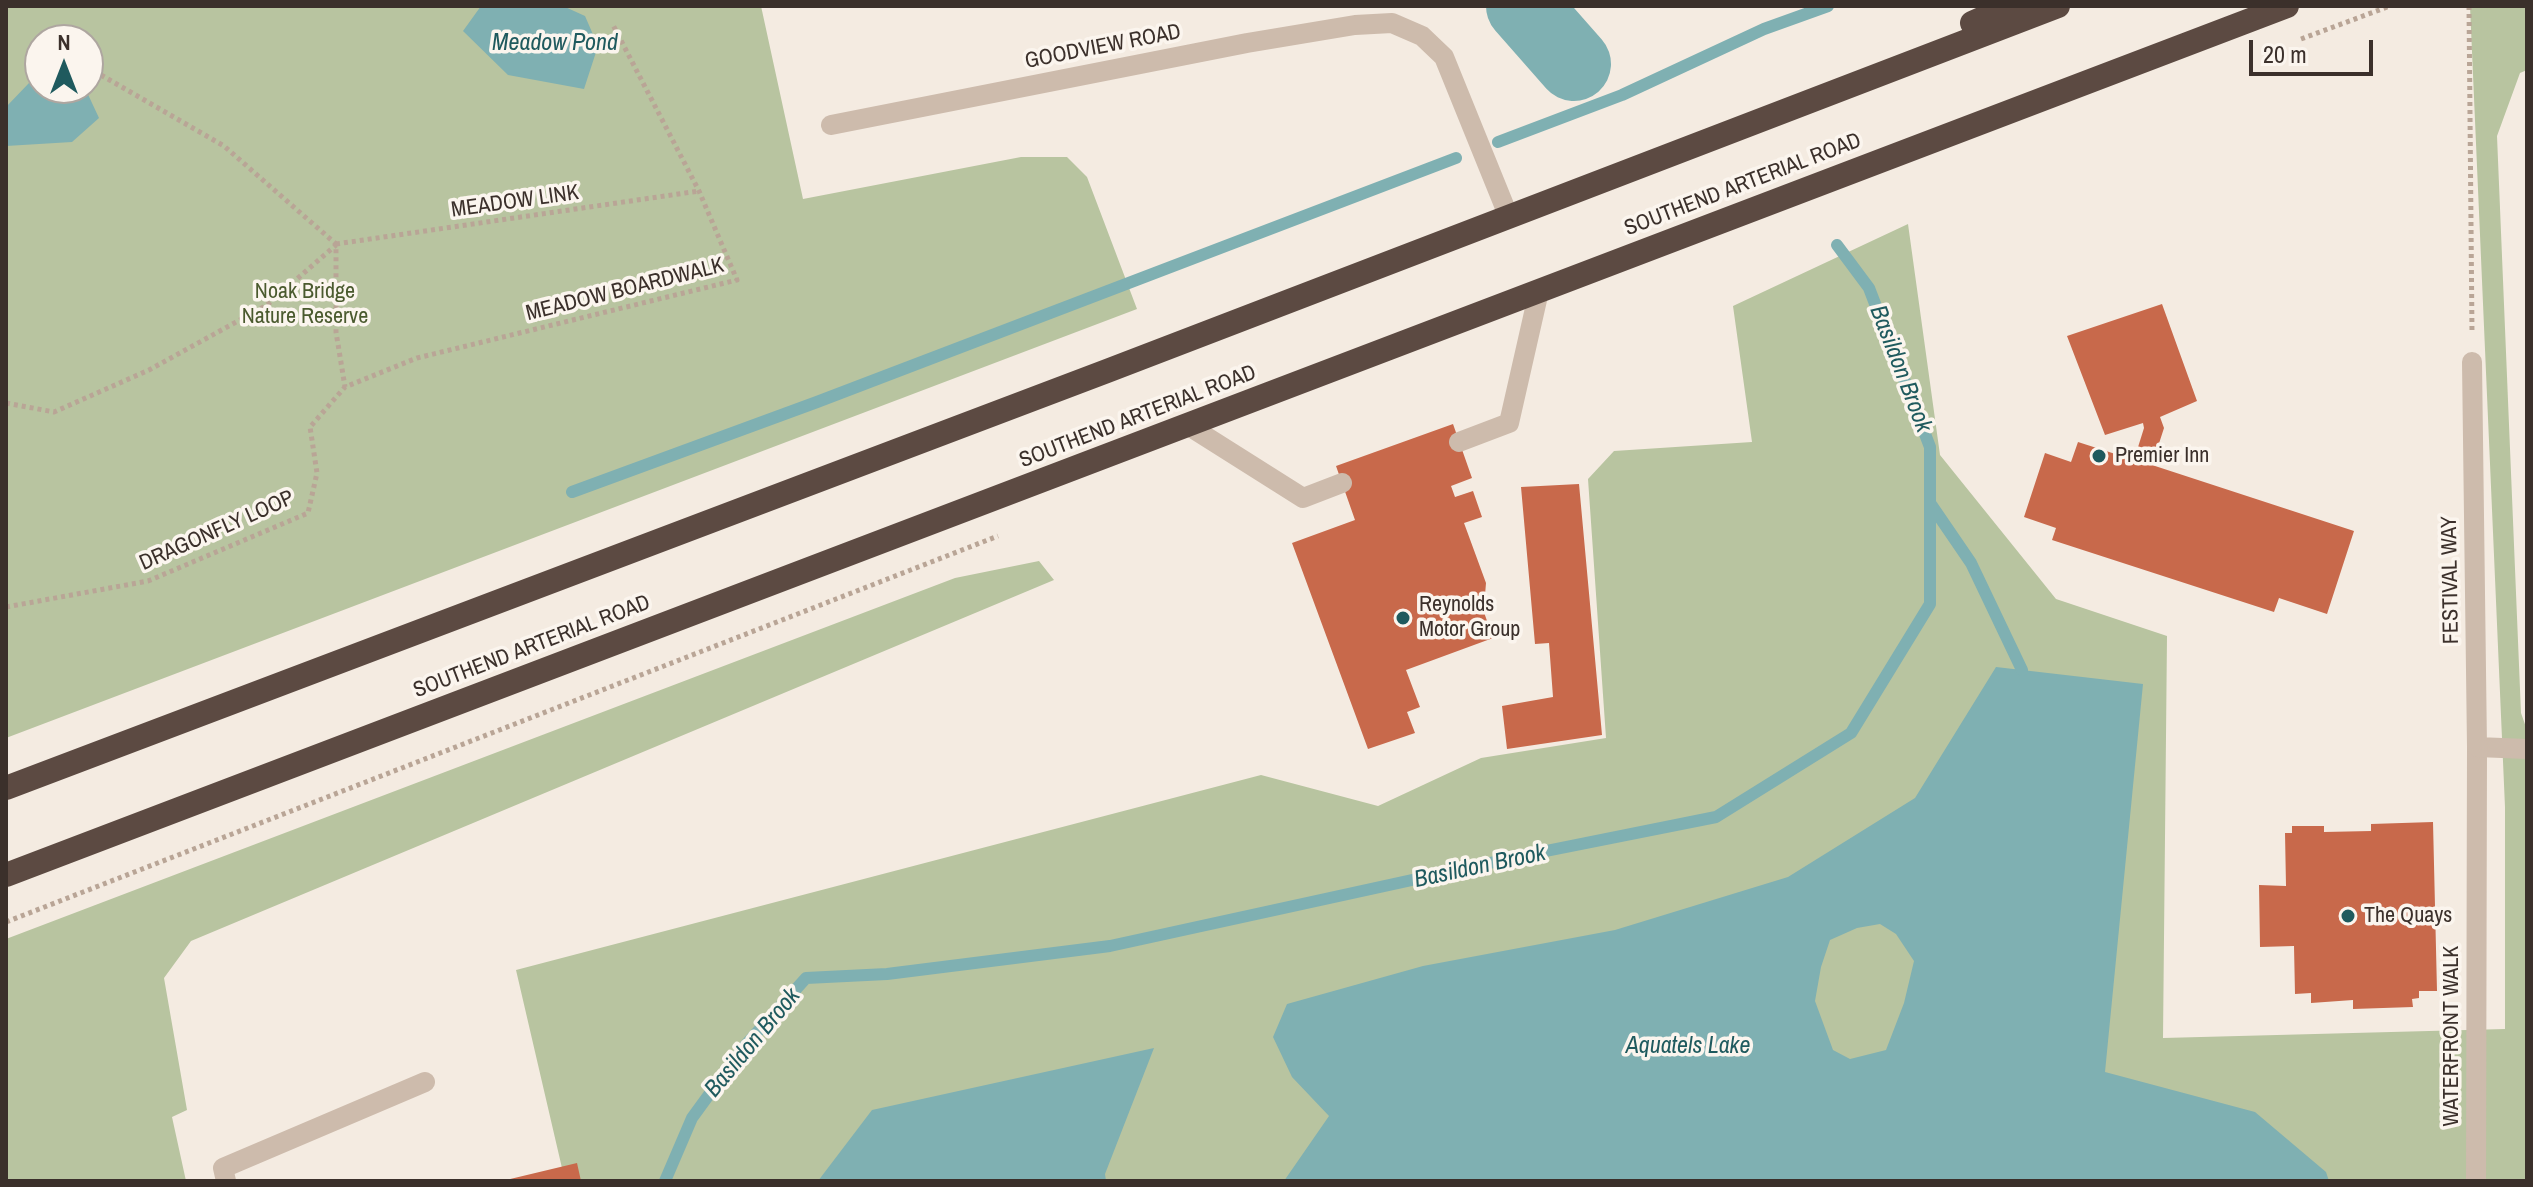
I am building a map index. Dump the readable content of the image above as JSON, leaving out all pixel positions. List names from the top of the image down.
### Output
{
  "streets": {
    "highway": ["SOUTHEND ARTERIAL ROAD"],
    "street": ["GOODVIEW ROAD", "FESTIVAL WAY", "WATERFRONT WALK"],
    "path": ["MEADOW LINK", "MEADOW BOARDWALK", "DRAGONFLY LOOP"]
  },
  "crossings": [
    ["MEADOW LINK", "MEADOW BOARDWALK"],
    ["MEADOW BOARDWALK", "DRAGONFLY LOOP"],
    ["FESTIVAL WAY", "WATERFRONT WALK"]
  ],
  "water": ["Meadow Pond", "Basildon Brook", "Aquatels Lake"],
  "parks": ["Noak Bridge Nature Reserve"],
  "places": ["Premier Inn", "Reynolds Motor Group", "The Quays"],
  "scale_bar": "20 m",
  "north": "top"
}
